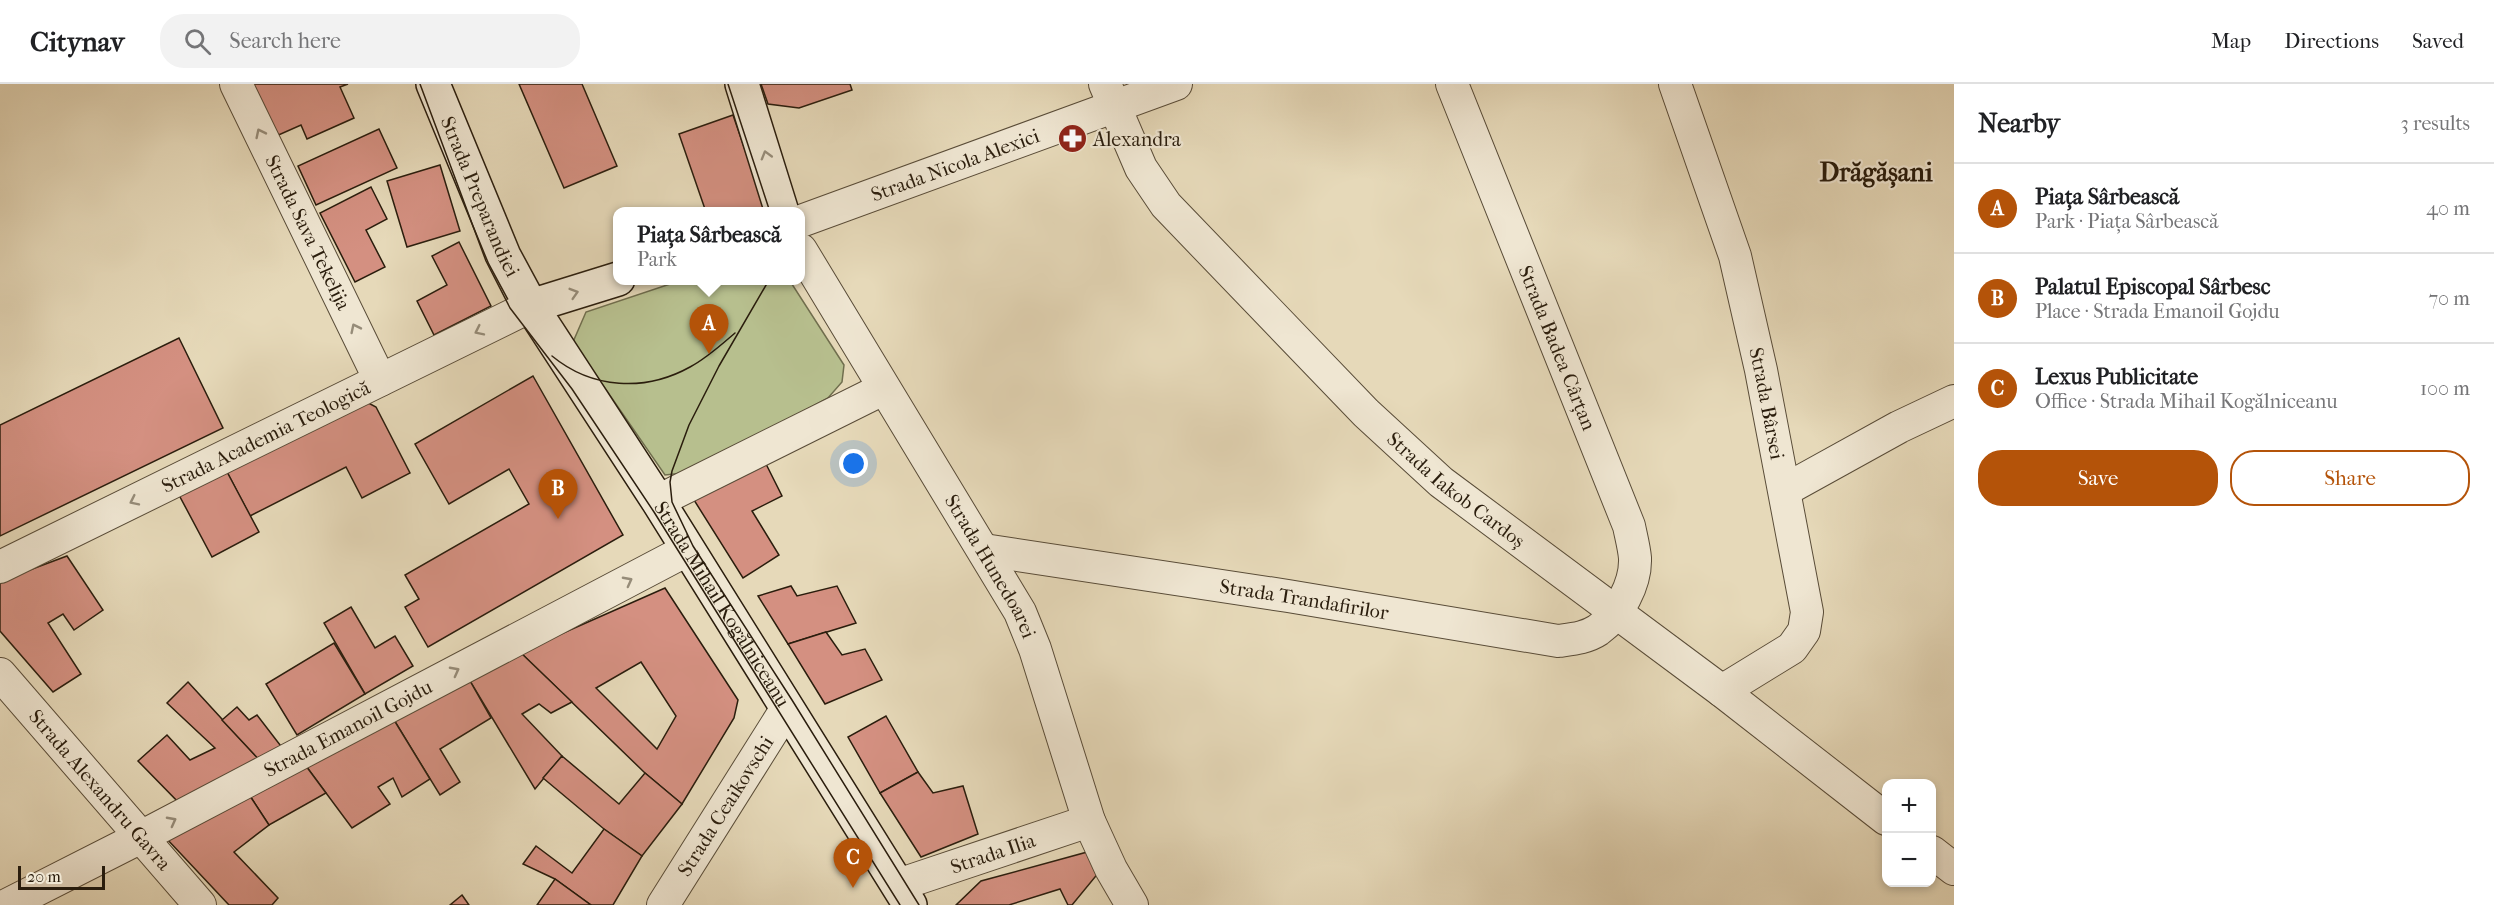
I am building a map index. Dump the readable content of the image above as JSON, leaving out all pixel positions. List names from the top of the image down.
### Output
{
  "streets": {
    "main road": ["Strada Preparandiei", "Strada Mihail Kogălniceanu"],
    "street": [
      "Strada Nicola Alexici",
      "Strada Sava Tekelija",
      "Strada Badea Cârțan",
      "Strada Bârsei",
      "Strada Academia Teologică",
      "Strada Iakob Cardoș",
      "Strada Hunedoarei",
      "Strada Trandafirilor",
      "Strada Emanoil Gojdu",
      "Strada Alexandru Gavra",
      "Strada Ceaikovschi",
      "Strada Ilia"
    ]
  },
  "crossings": [
    ["Strada Nicola Alexici", "Strada Iakob Cardoș"],
    ["Strada Preparandiei", "Strada Academia Teologică"],
    ["Strada Preparandiei", "Strada Mihail Kogălniceanu"],
    ["Strada Sava Tekelija", "Strada Academia Teologică"],
    ["Strada Badea Cârțan", "Strada Iakob Cardoș"],
    ["Strada Badea Cârțan", "Strada Trandafirilor"],
    ["Strada Bârsei", "Strada Iakob Cardoș"],
    ["Strada Academia Teologică", "Strada Mihail Kogălniceanu"],
    ["Strada Iakob Cardoș", "Strada Trandafirilor"],
    ["Strada Hunedoarei", "Strada Trandafirilor"],
    ["Strada Hunedoarei", "Strada Ilia"],
    ["Strada Mihail Kogălniceanu", "Strada Emanoil Gojdu"],
    ["Strada Mihail Kogălniceanu", "Strada Ceaikovschi"],
    ["Strada Mihail Kogălniceanu", "Strada Ilia"],
    ["Strada Emanoil Gojdu", "Strada Alexandru Gavra"]
  ],
  "one_way": ["Strada Sava Tekelija", "Strada Academia Teologică", "Strada Emanoil Gojdu"],
  "districts": ["Drăgășani"],
  "places": {
    "pharmacy": ["Alexandra"]
  },
  "scale_bar": "20 m",
  "page": {
    "header": "Citynav",
    "search": "Search here",
    "nav": ["Map", "Directions", "Saved"],
    "heading": ["Nearby", "3 results"],
    "list": [
      {
        "mark": "A",
        "name": "Piața Sârbească",
        "note": "Park · Piața Sârbească",
        "value": "40 m"
      },
      {
        "mark": "B",
        "name": "Palatul Episcopal Sârbesc",
        "note": "Place · Strada Emanoil Gojdu",
        "value": "70 m"
      },
      {
        "mark": "C",
        "name": "Lexus Publicitate",
        "note": "Office · Strada Mihail Kogălniceanu",
        "value": "100 m"
      }
    ],
    "popup": ["Piața Sârbească", "Park"],
    "pins": ["A", "B", "C"],
    "buttons": ["Save", "Share"],
    "map_buttons": ["+", "−"],
    "scale": "20 m"
  }
}
